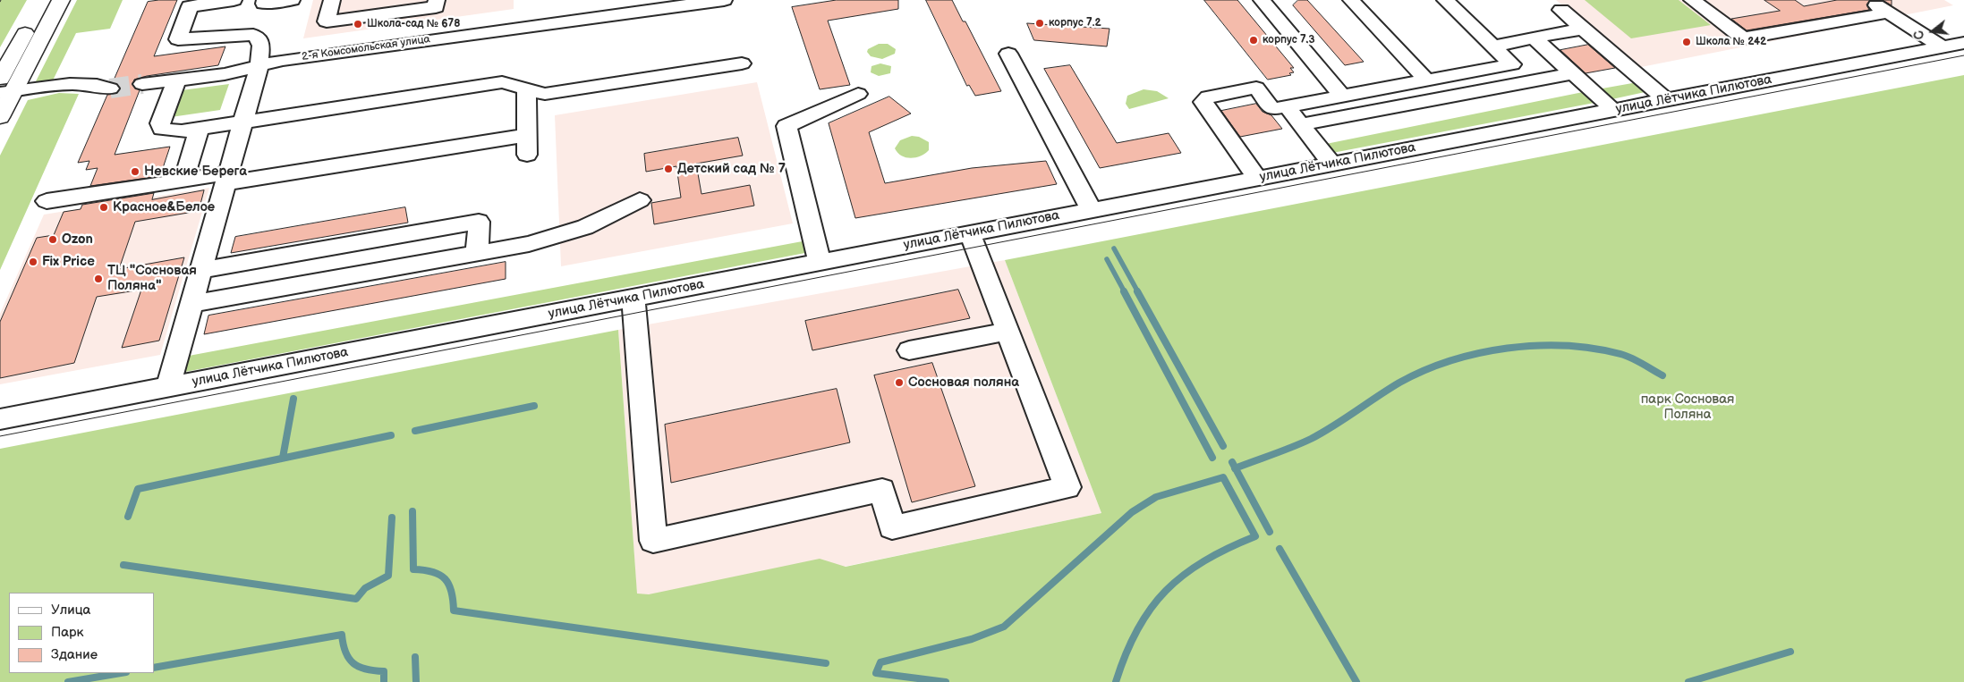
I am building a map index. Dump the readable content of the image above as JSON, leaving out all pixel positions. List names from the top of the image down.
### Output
{
  "streets": {
    "street": ["2-я Комсомольская улица", "улица Лётчика Пилютова"]
  },
  "parks": ["парк Сосновая Поляна"],
  "places": [
    "корпус 7.2",
    "Школа-сад № 678",
    "корпус 7.3",
    "Школа № 242",
    "Детский сад № 7",
    "Невские Берега",
    "Красное&Белое",
    "Ozon",
    "Fix Price",
    "ТЦ \"Сосновая Поляна\"",
    "Сосновая поляна"
  ],
  "legend": ["Улица", "Парк", "Здание"],
  "north": "left"
}
